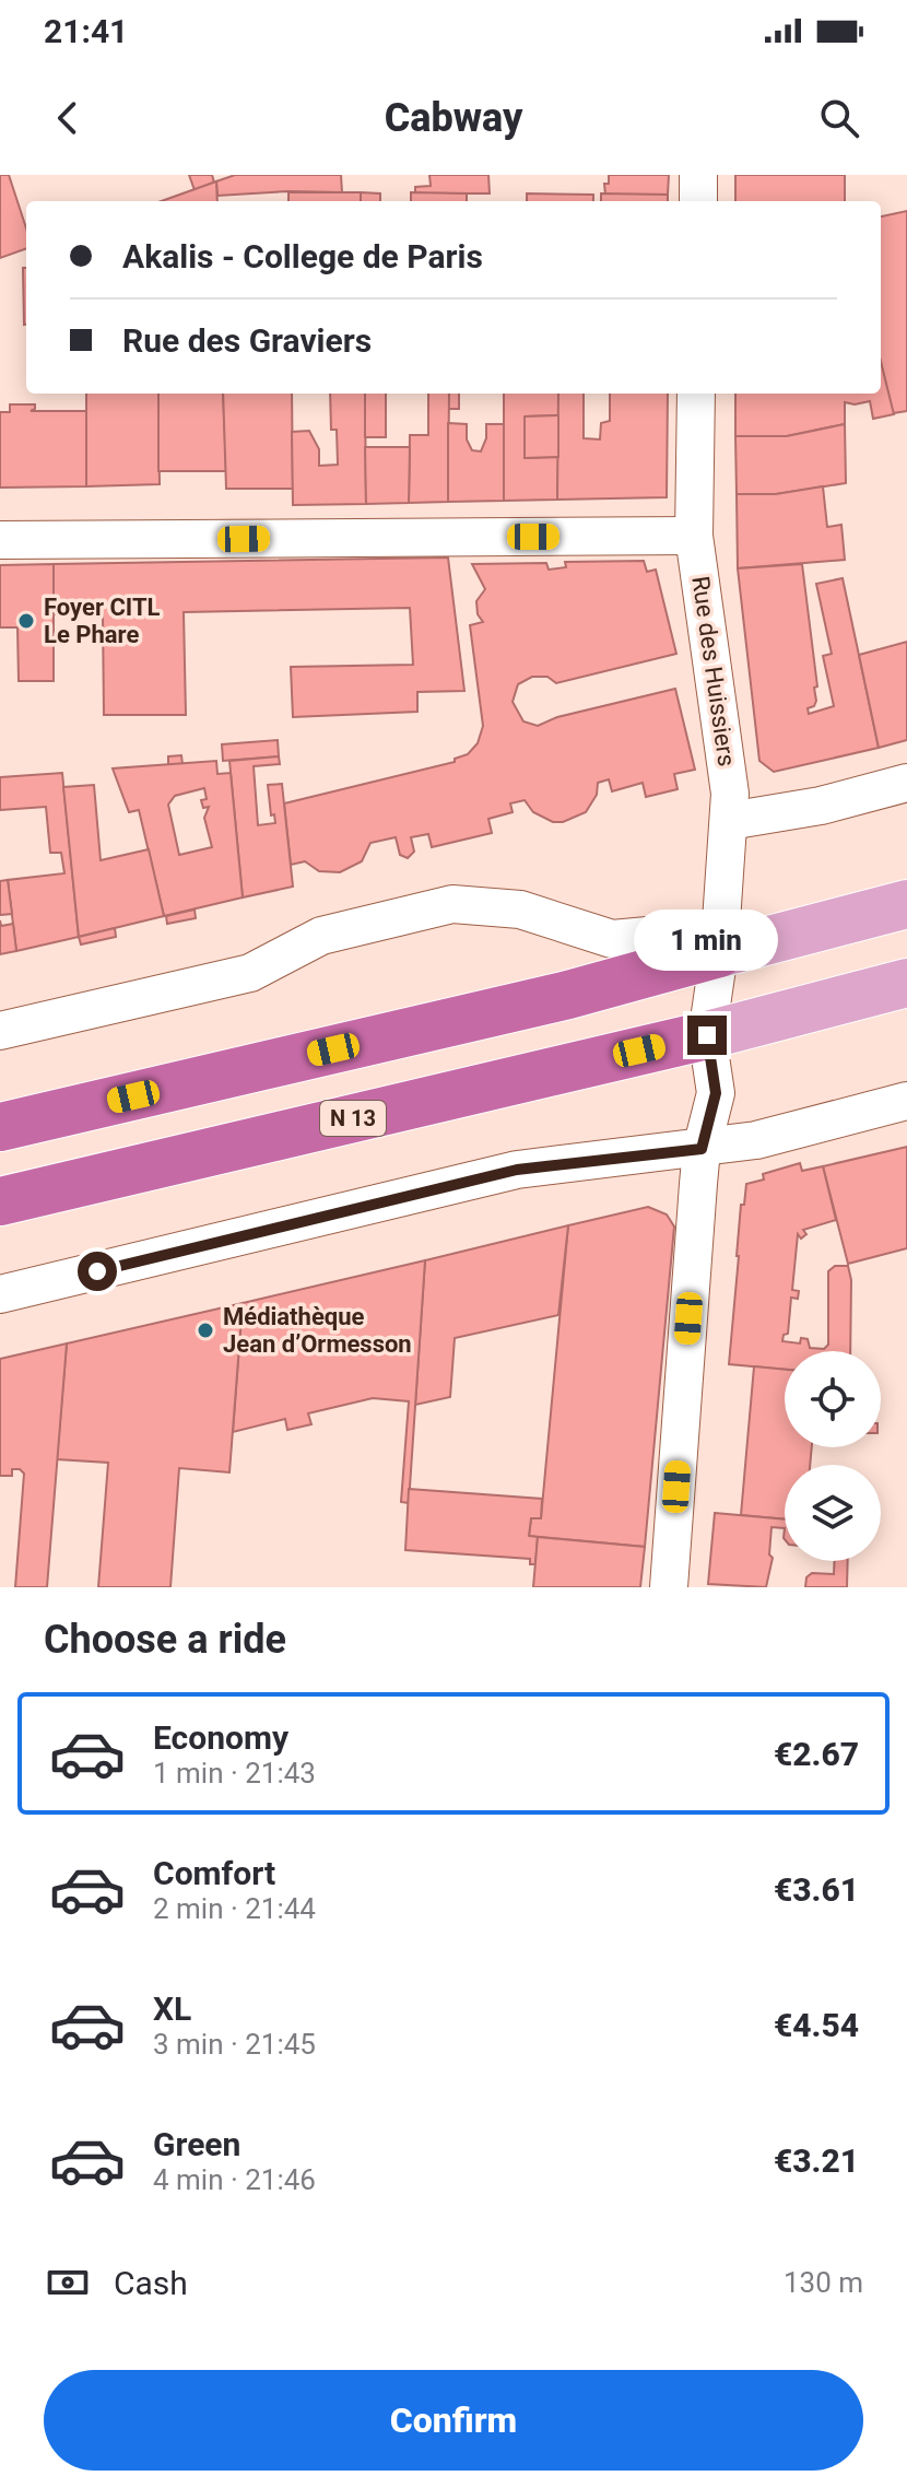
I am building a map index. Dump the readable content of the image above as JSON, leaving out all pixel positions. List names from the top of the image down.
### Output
{
  "streets": {
    "highway": ["N 13"],
    "street": ["Rue des Huissiers"]
  },
  "crossings": [
    ["Rue des Huissiers", "N 13"]
  ],
  "places": ["Foyer CITL Le Phare", "Médiathèque Jean d’Ormesson"],
  "page": {
    "status": "21:41",
    "header": "Cabway",
    "banner": ["Akalis - College de Paris", "Rue des Graviers"],
    "bubble": "1 min",
    "heading": "Choose a ride",
    "list": [
      {
        "name": "Economy",
        "note": "1 min · 21:43",
        "value": "€2.67"
      },
      {
        "name": "Comfort",
        "note": "2 min · 21:44",
        "value": "€3.61"
      },
      {
        "name": "XL",
        "note": "3 min · 21:45",
        "value": "€4.54"
      },
      {
        "name": "Green",
        "note": "4 min · 21:46",
        "value": "€3.21"
      }
    ],
    "pay": ["Cash", "130 m"],
    "buttons": "Confirm"
  }
}
